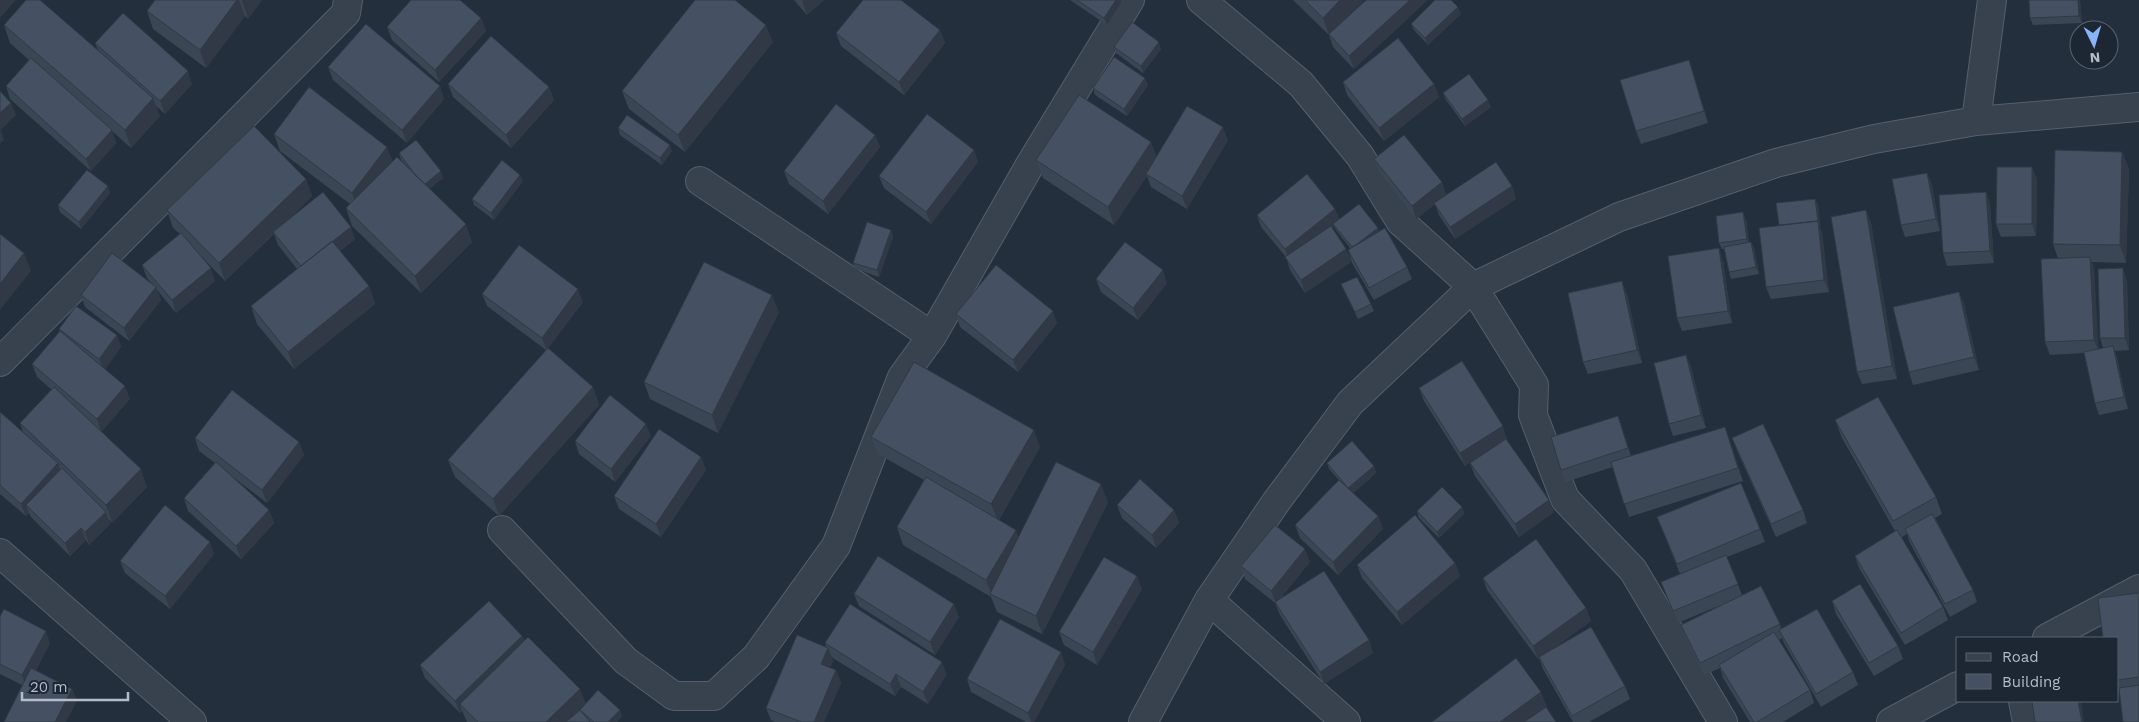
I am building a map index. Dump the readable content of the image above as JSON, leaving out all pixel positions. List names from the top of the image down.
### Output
{
  "legend": ["Road", "Building"],
  "scale_bar": "20 m",
  "north": "bottom"
}
